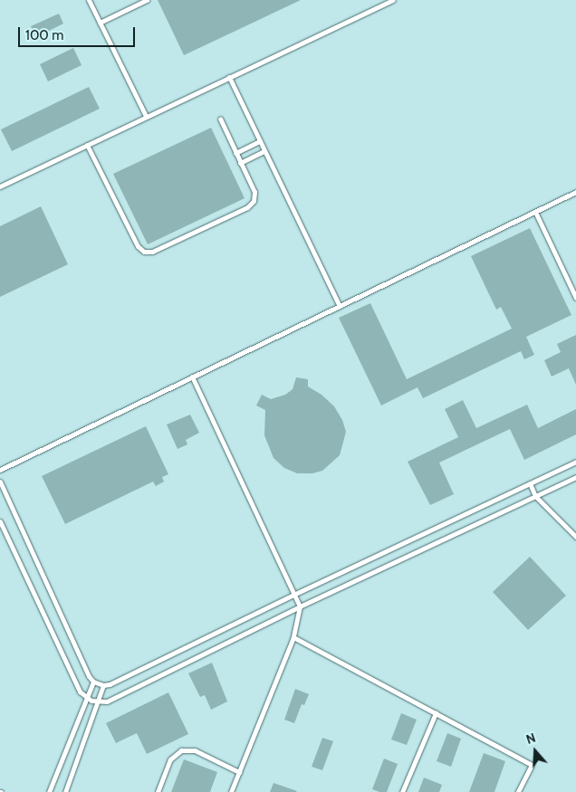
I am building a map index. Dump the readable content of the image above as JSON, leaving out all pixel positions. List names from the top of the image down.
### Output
{
  "scale_bar": "100 m",
  "north": "top"
}
